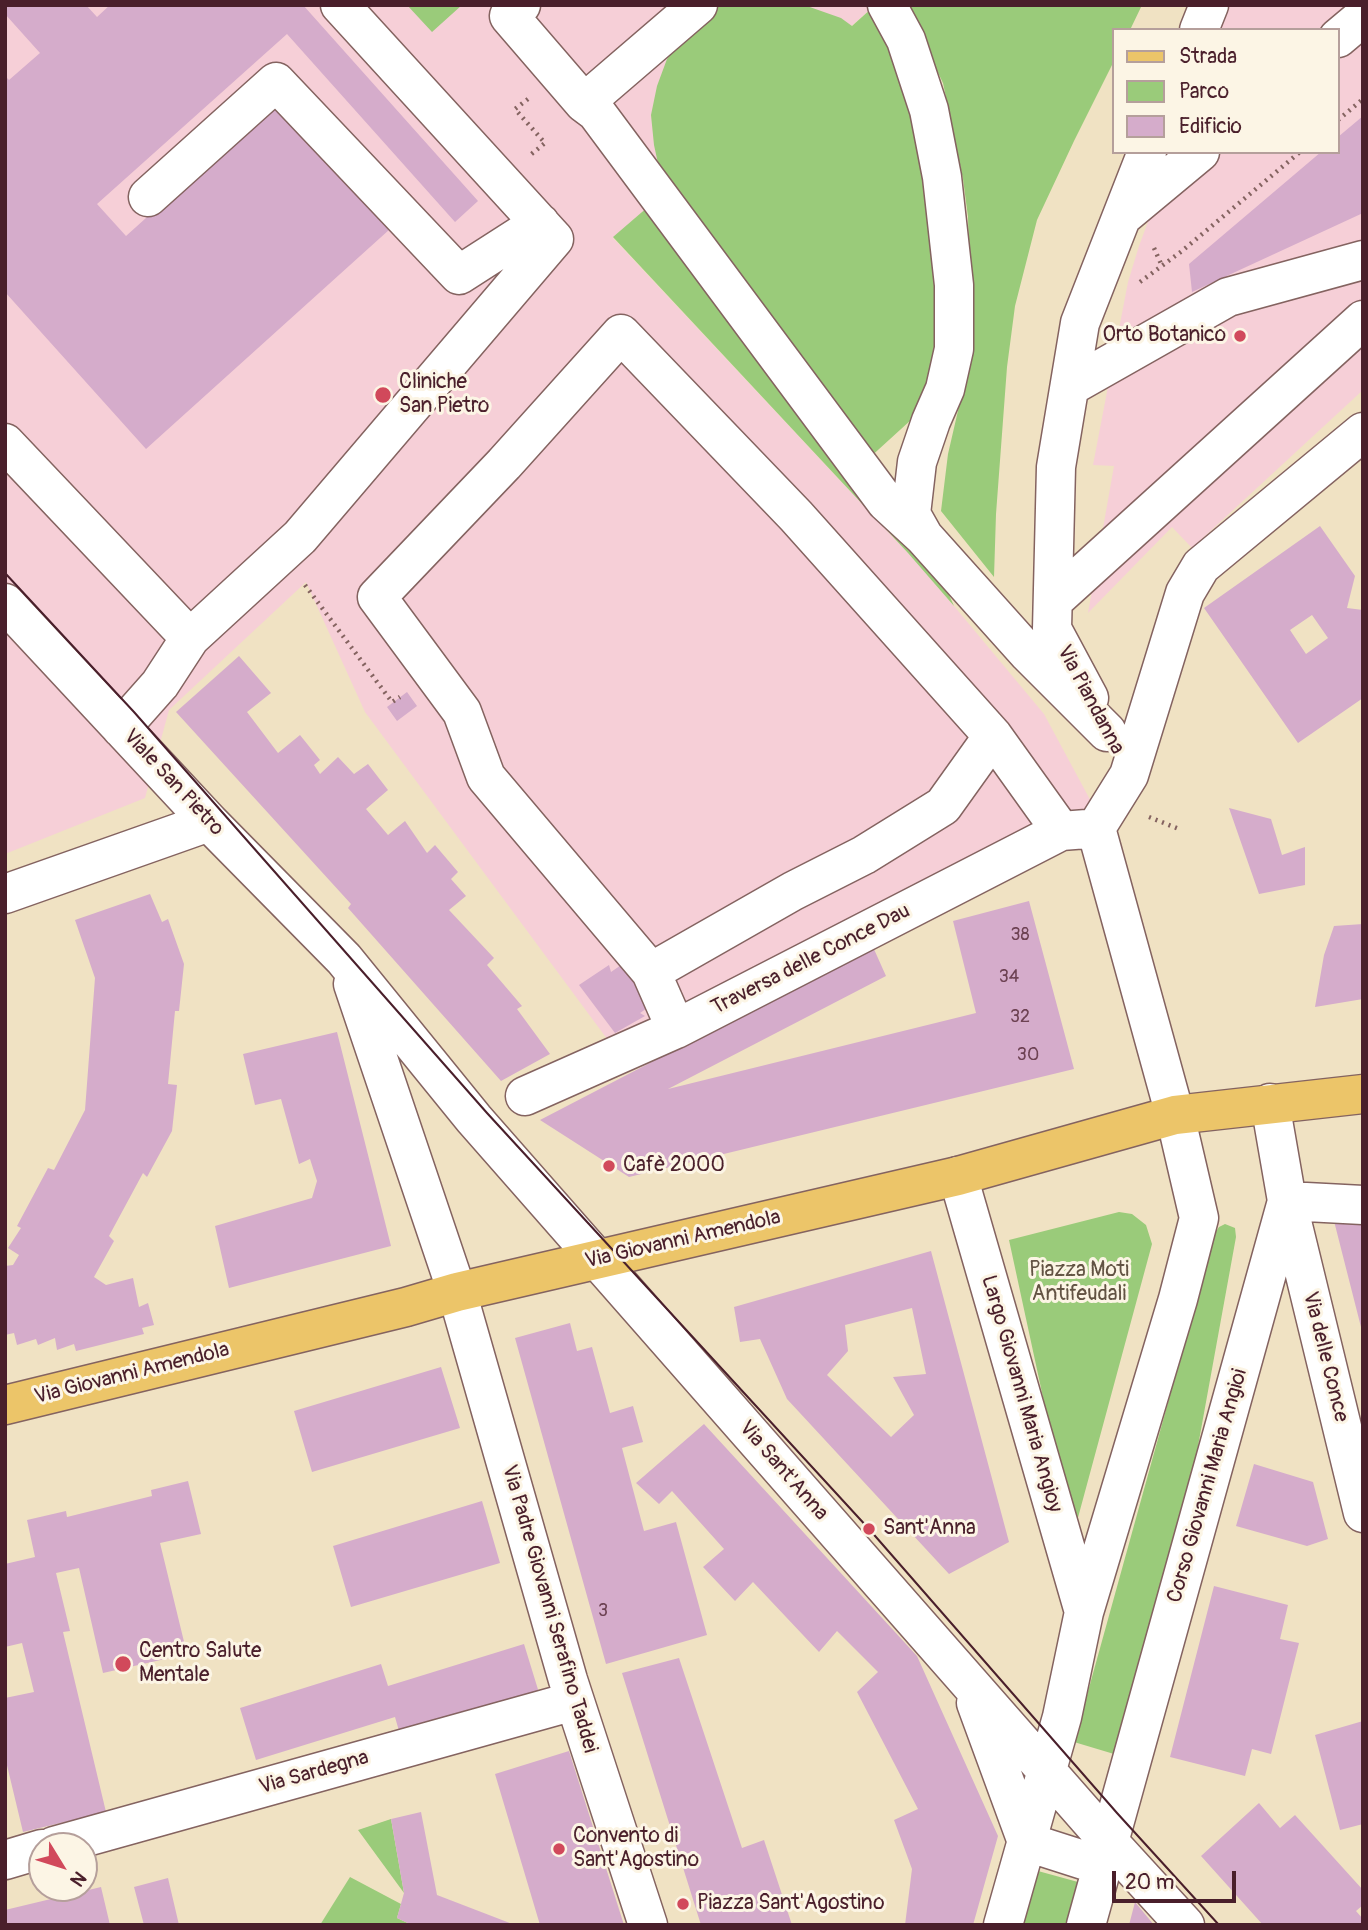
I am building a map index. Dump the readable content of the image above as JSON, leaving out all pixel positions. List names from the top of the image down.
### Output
{
  "streets": {
    "main road": ["Via Giovanni Amendola"],
    "street": [
      "Via Piandanna",
      "Viale San Pietro",
      "Traversa delle Conce Dau",
      "Via delle Conce",
      "Largo Giovanni Maria Angioy",
      "Via Sant'Anna",
      "Corso Giovanni Maria Angioi",
      "Via Padre Giovanni Serafino Taddei",
      "Via Sardegna"
    ]
  },
  "crossings": [
    ["Via Piandanna", "Traversa delle Conce Dau"],
    ["Viale San Pietro", "Via Giovanni Amendola"],
    ["Viale San Pietro", "Via Sant'Anna"],
    ["Viale San Pietro", "Via Padre Giovanni Serafino Taddei"],
    ["Via Giovanni Amendola", "Largo Giovanni Maria Angioy"],
    ["Via Giovanni Amendola", "Via Sant'Anna"],
    ["Via Giovanni Amendola", "Corso Giovanni Maria Angioi"],
    ["Via Giovanni Amendola", "Via Padre Giovanni Serafino Taddei"],
    ["Via delle Conce", "Corso Giovanni Maria Angioi"],
    ["Via Sant'Anna", "Corso Giovanni Maria Angioi"],
    ["Via Padre Giovanni Serafino Taddei", "Via Sardegna"]
  ],
  "parks": ["Piazza Moti Antifeudali"],
  "places": [
    "Orto Botanico",
    "Cliniche San Pietro",
    "Cafè 2000",
    "Sant'Anna",
    "Centro Salute Mentale",
    "Convento di Sant'Agostino",
    "Piazza Sant'Agostino"
  ],
  "house_numbers": [
    "38",
    "34",
    "32",
    "30",
    "3"
  ],
  "legend": ["Strada", "Parco", "Edificio"],
  "scale_bar": "20 m",
  "north": "bottom right"
}
